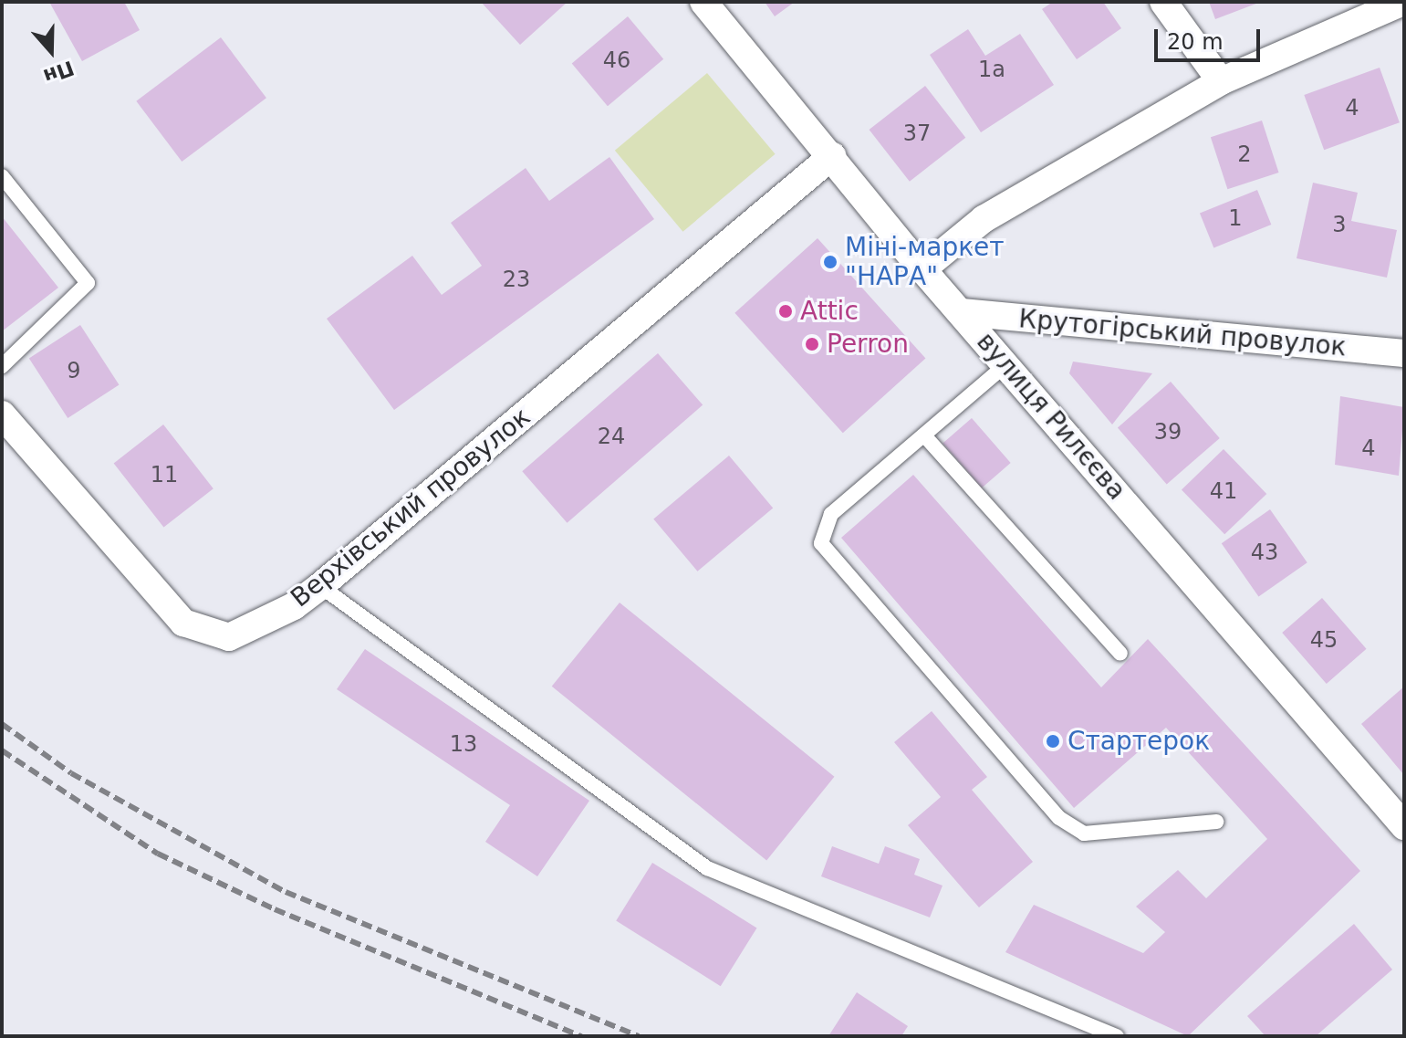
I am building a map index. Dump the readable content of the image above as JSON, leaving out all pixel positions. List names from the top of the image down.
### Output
{
  "streets": {
    "street": ["Крутогірський провулок", "вулиця Рилєєва", "Верхівський провулок"]
  },
  "crossings": [
    ["Крутогірський провулок", "вулиця Рилєєва"],
    ["вулиця Рилєєва", "Верхівський провулок"]
  ],
  "places": [
    "Міні-маркет \"НАРА\"",
    "Attic",
    "Perron",
    "Стартерок"
  ],
  "house_numbers": [
    "46",
    "1а",
    "4",
    "37",
    "2",
    "1",
    "3",
    "23",
    "9",
    "39",
    "24",
    "4",
    "11",
    "41",
    "43",
    "45",
    "13"
  ],
  "scale_bar": "20 m",
  "north": "bottom"
}
